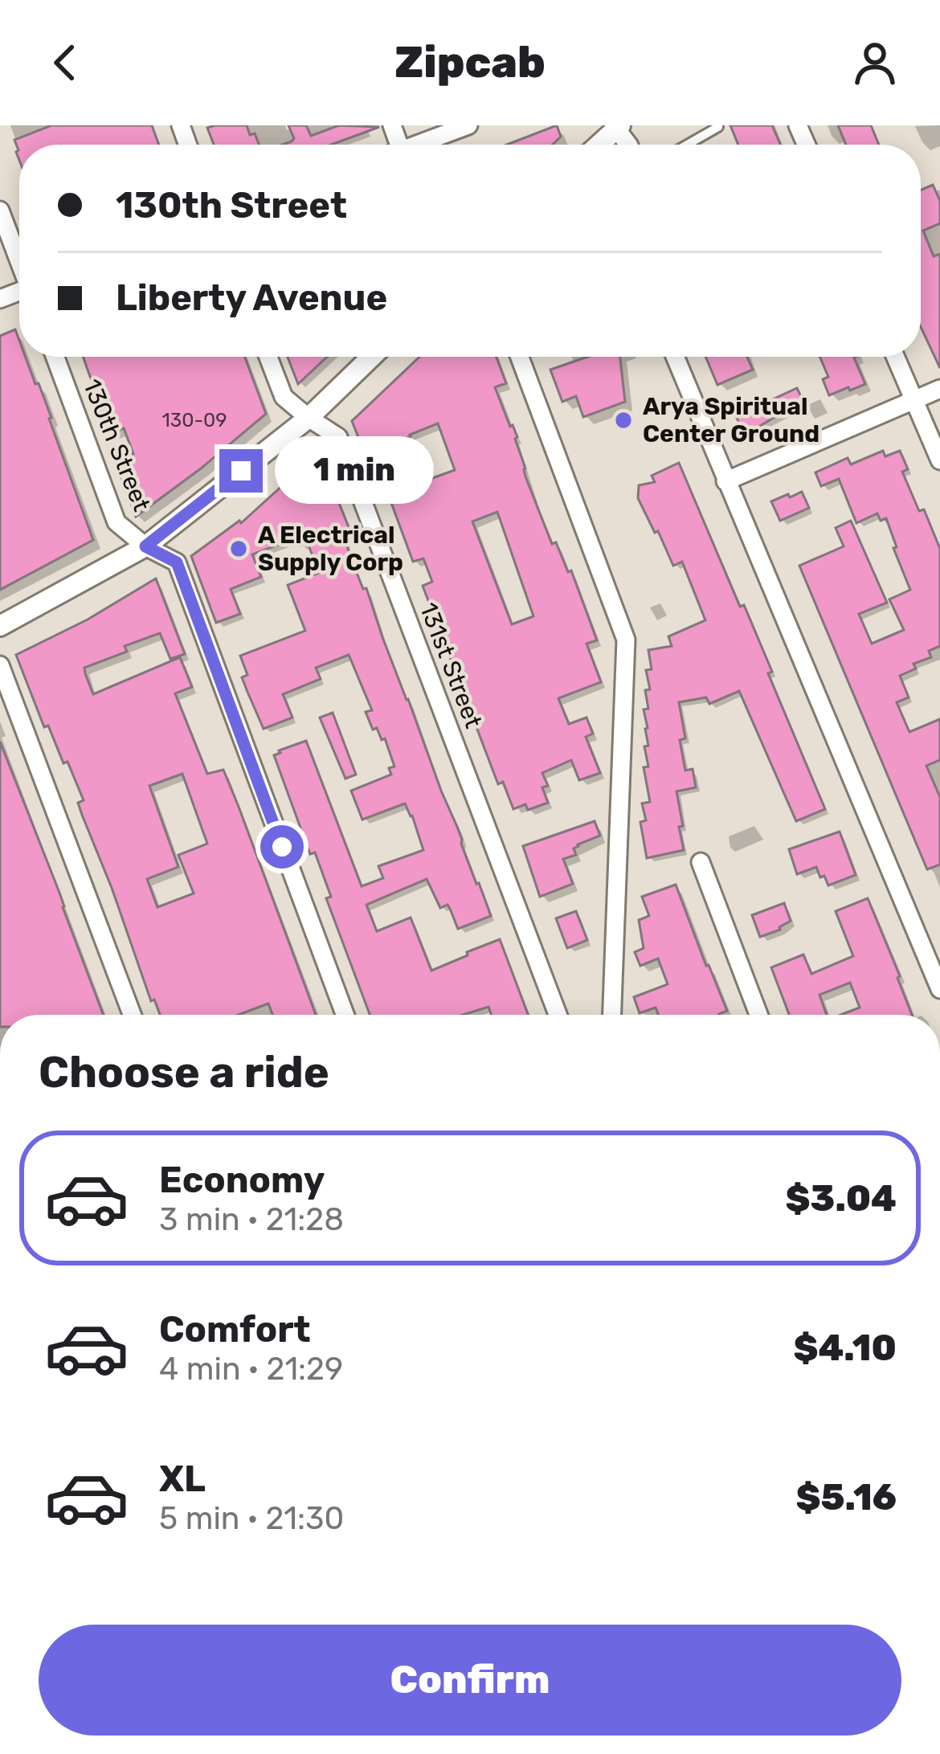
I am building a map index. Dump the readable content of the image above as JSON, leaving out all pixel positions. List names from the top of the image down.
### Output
{
  "streets": {
    "street": ["130th Street", "131st Street"]
  },
  "places": ["Arya Spiritual Center Ground", "A Electrical Supply Corp"],
  "house_numbers": ["130-09"],
  "page": {
    "header": "Zipcab",
    "banner": ["130th Street", "Liberty Avenue"],
    "bubble": "1 min",
    "heading": "Choose a ride",
    "list": [
      {
        "name": "Economy",
        "note": "3 min · 21:28",
        "value": "$3.04"
      },
      {
        "name": "Comfort",
        "note": "4 min · 21:29",
        "value": "$4.10"
      },
      {
        "name": "XL",
        "note": "5 min · 21:30",
        "value": "$5.16"
      }
    ],
    "buttons": "Confirm"
  }
}
